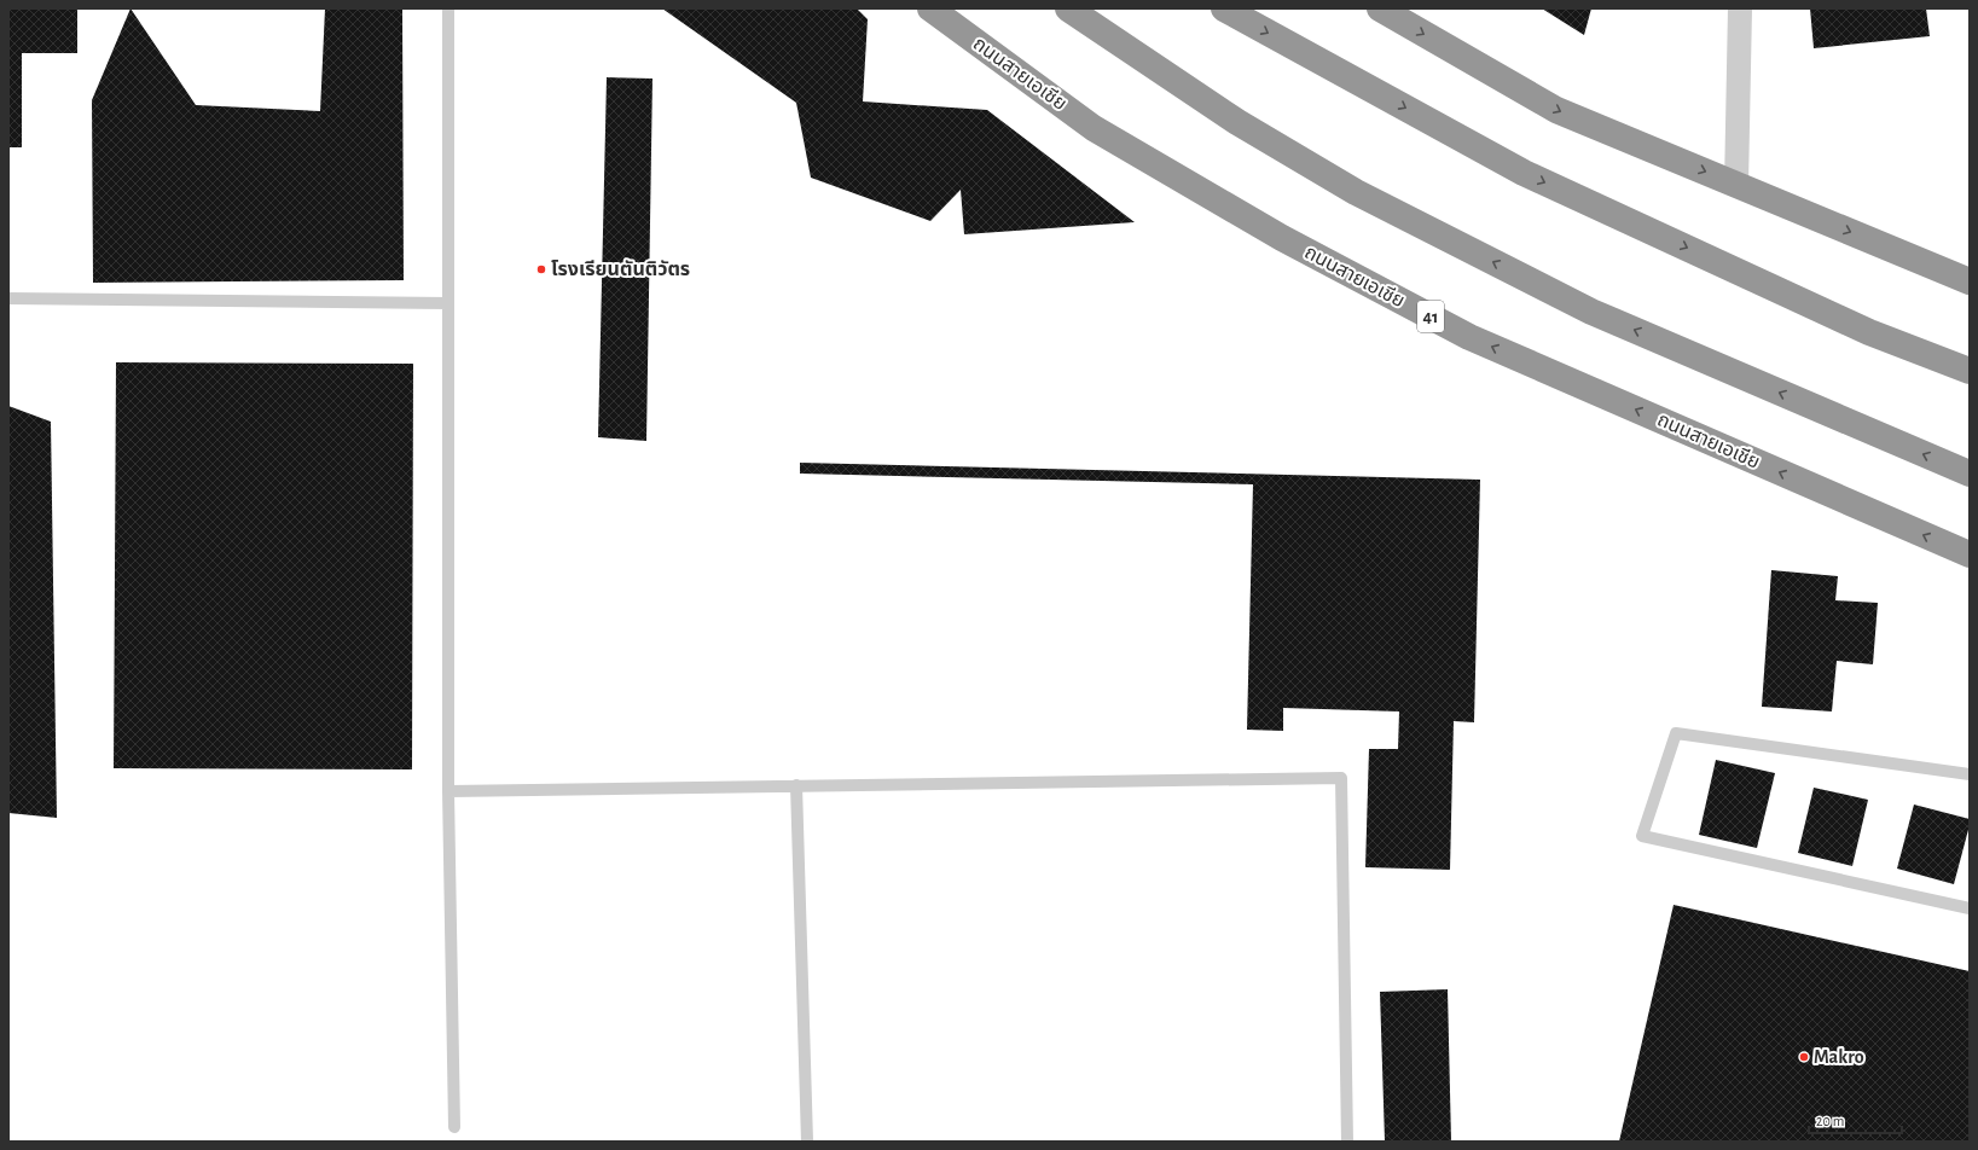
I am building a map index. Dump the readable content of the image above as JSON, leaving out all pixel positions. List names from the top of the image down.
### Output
{
  "streets": {
    "highway": ["ถนนสายเอเชีย", "41"]
  },
  "places": ["โรงเรียนตันติวัตร", "Makro"],
  "scale_bar": "20 m"
}
